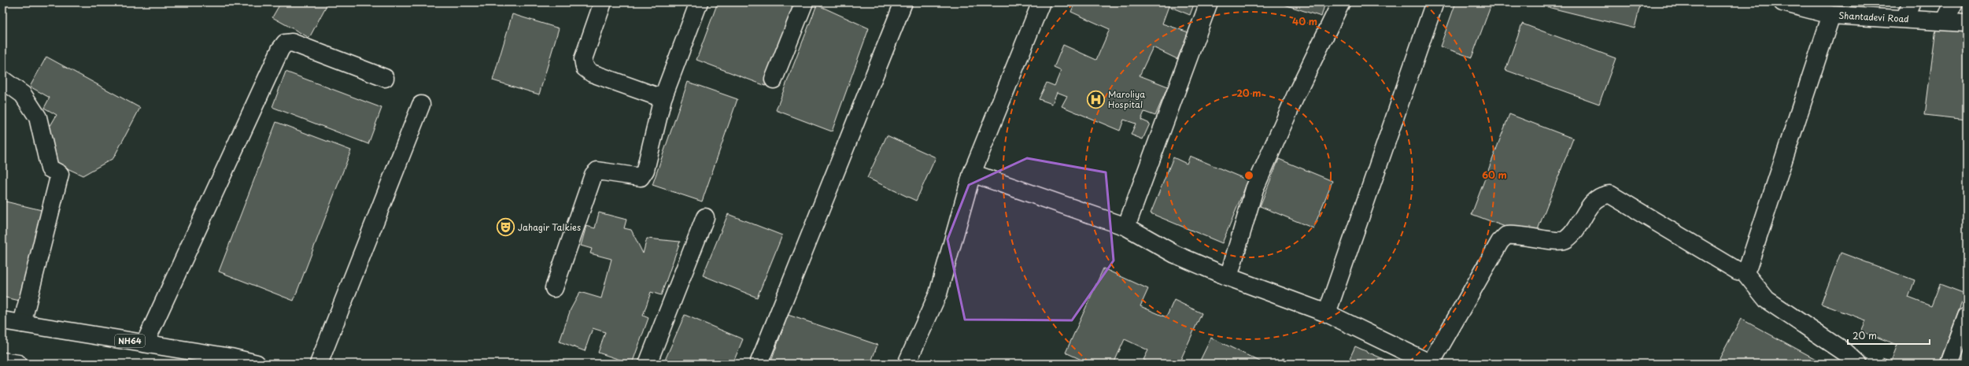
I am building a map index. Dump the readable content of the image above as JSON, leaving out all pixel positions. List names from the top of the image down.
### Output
{
  "streets": {
    "main road": ["Shantadevi Road", "NH64"]
  },
  "places": {
    "hospital": ["Maroliya Hospital"],
    "theatre": ["Jahagir Talkies"]
  },
  "scale_bar": "20 m",
  "rings": ["40 m", "20 m", "60 m"]
}
